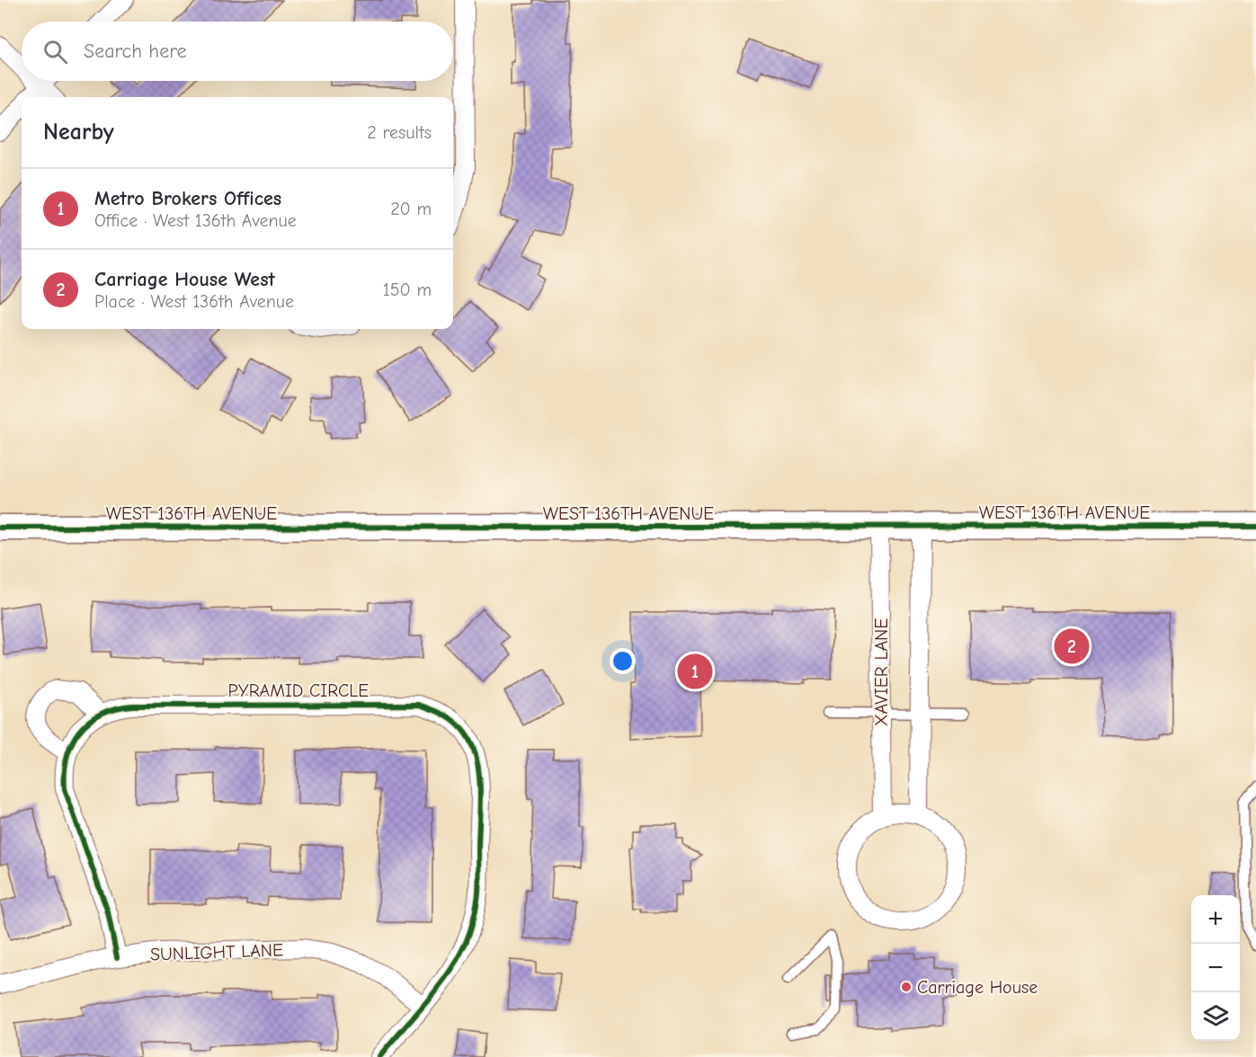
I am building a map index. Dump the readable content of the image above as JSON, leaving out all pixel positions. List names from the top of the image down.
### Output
{
  "streets": {
    "main road": ["WEST 136TH AVENUE"],
    "street": ["XAVIER LANE", "PYRAMID CIRCLE", "SUNLIGHT LANE"]
  },
  "crossings": [
    ["WEST 136TH AVENUE", "XAVIER LANE"],
    ["PYRAMID CIRCLE", "SUNLIGHT LANE"]
  ],
  "places": ["Carriage House"],
  "page": {
    "search": "Search here",
    "heading": ["Nearby", "2 results"],
    "list": [
      {
        "mark": "1",
        "name": "Metro Brokers Offices",
        "note": "Office · West 136th Avenue",
        "value": "20 m"
      },
      {
        "mark": "2",
        "name": "Carriage House West",
        "note": "Place · West 136th Avenue",
        "value": "150 m"
      }
    ],
    "pins": ["2", "1"],
    "map_buttons": ["+", "−"]
  }
}
